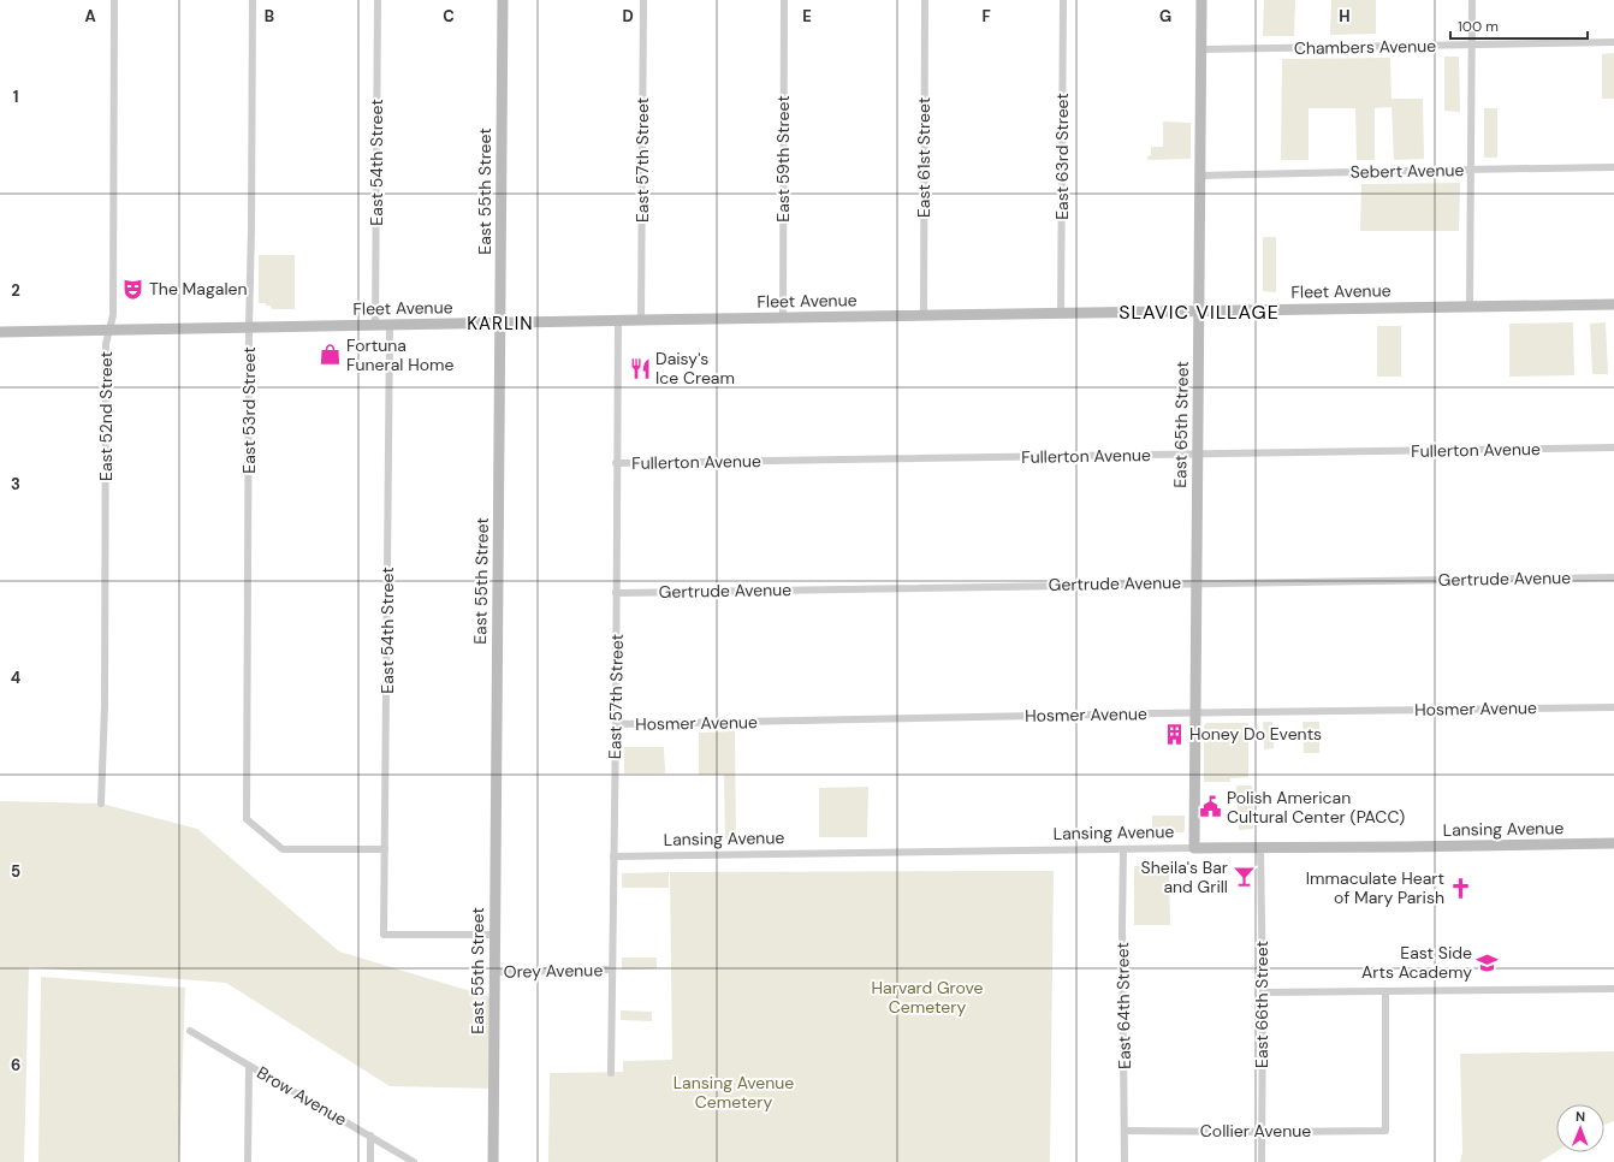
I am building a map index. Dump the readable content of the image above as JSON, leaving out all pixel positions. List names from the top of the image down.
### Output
{
  "streets": {
    "street": [
      "Chambers Avenue",
      "East 63rd Street",
      "East 61st Street",
      "East 59th Street",
      "East 57th Street",
      "East 54th Street",
      "Sebert Avenue",
      "East 55th Street",
      "Fleet Avenue",
      "East 53rd Street",
      "East 52nd Street",
      "East 65th Street",
      "Fullerton Avenue",
      "Gertrude Avenue",
      "Hosmer Avenue",
      "Lansing Avenue",
      "Orey Avenue",
      "East 66th Street",
      "East 64th Street",
      "Brow Avenue",
      "Collier Avenue"
    ]
  },
  "crossings": [
    ["Chambers Avenue", "East 65th Street"],
    ["East 63rd Street", "Fleet Avenue"],
    ["East 61st Street", "Fleet Avenue"],
    ["East 59th Street", "Fleet Avenue"],
    ["East 57th Street", "Fleet Avenue"],
    ["East 57th Street", "Fullerton Avenue"],
    ["East 57th Street", "Gertrude Avenue"],
    ["East 57th Street", "Hosmer Avenue"],
    ["East 57th Street", "Lansing Avenue"],
    ["East 57th Street", "Orey Avenue"],
    ["East 54th Street", "East 55th Street"],
    ["East 54th Street", "Fleet Avenue"],
    ["East 54th Street", "East 53rd Street"],
    ["Sebert Avenue", "East 65th Street"],
    ["East 55th Street", "Fleet Avenue"],
    ["East 55th Street", "Orey Avenue"],
    ["Fleet Avenue", "East 53rd Street"],
    ["Fleet Avenue", "East 52nd Street"],
    ["Fleet Avenue", "East 65th Street"],
    ["East 65th Street", "Fullerton Avenue"],
    ["East 65th Street", "Gertrude Avenue"],
    ["East 65th Street", "Hosmer Avenue"],
    ["East 65th Street", "Lansing Avenue"],
    ["Lansing Avenue", "East 66th Street"],
    ["Lansing Avenue", "East 64th Street"],
    ["East 66th Street", "Collier Avenue"],
    ["East 64th Street", "Collier Avenue"]
  ],
  "districts": ["SLAVIC VILLAGE", "KARLIN"],
  "parks": ["Harvard Grove Cemetery", "Lansing Avenue Cemetery"],
  "places": {
    "theatre": ["The Magalen"],
    "shop": ["Fortuna Funeral Home"],
    "restaurant": ["Daisy's Ice Cream"],
    "building": ["Honey Do Events"],
    "public building": ["Polish American Cultural Center (PACC)"],
    "bar": ["Sheila's Bar and Grill"],
    "church": ["Immaculate Heart of Mary Parish"],
    "school or university": ["East Side Arts Academy"]
  },
  "scale_bar": "100 m",
  "north": "top",
  "grid": {
    "columns": [
      "A",
      "B",
      "C",
      "D",
      "E",
      "F",
      "G",
      "H"
    ],
    "rows": [
      "1",
      "2",
      "3",
      "4",
      "5",
      "6"
    ]
  }
}
